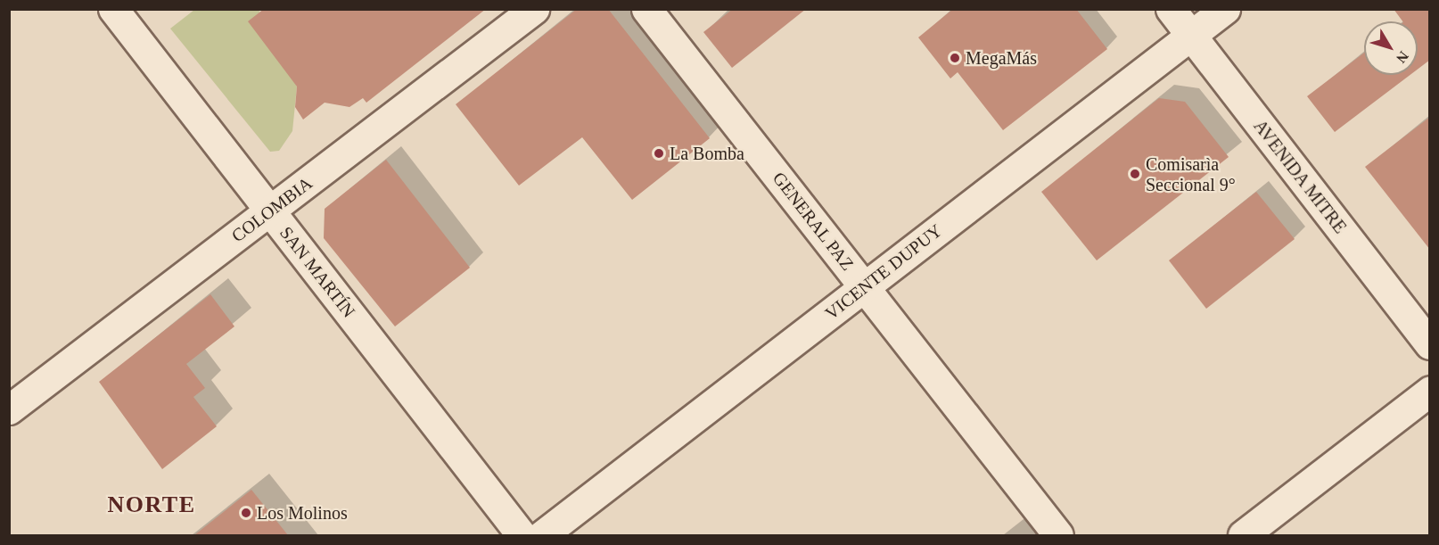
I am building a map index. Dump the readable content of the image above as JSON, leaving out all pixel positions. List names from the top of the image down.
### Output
{
  "streets": {
    "street": [
      "AVENIDA MITRE",
      "COLOMBIA",
      "GENERAL PAZ",
      "SAN MARTÍN",
      "VICENTE DUPUY"
    ]
  },
  "crossings": [
    ["AVENIDA MITRE", "VICENTE DUPUY"],
    ["COLOMBIA", "SAN MARTÍN"],
    ["GENERAL PAZ", "VICENTE DUPUY"]
  ],
  "districts": ["NORTE"],
  "places": [
    "MegaMás",
    "La Bomba",
    "Comisarìa Seccional 9°",
    "Los Molinos"
  ],
  "north": "bottom right"
}
